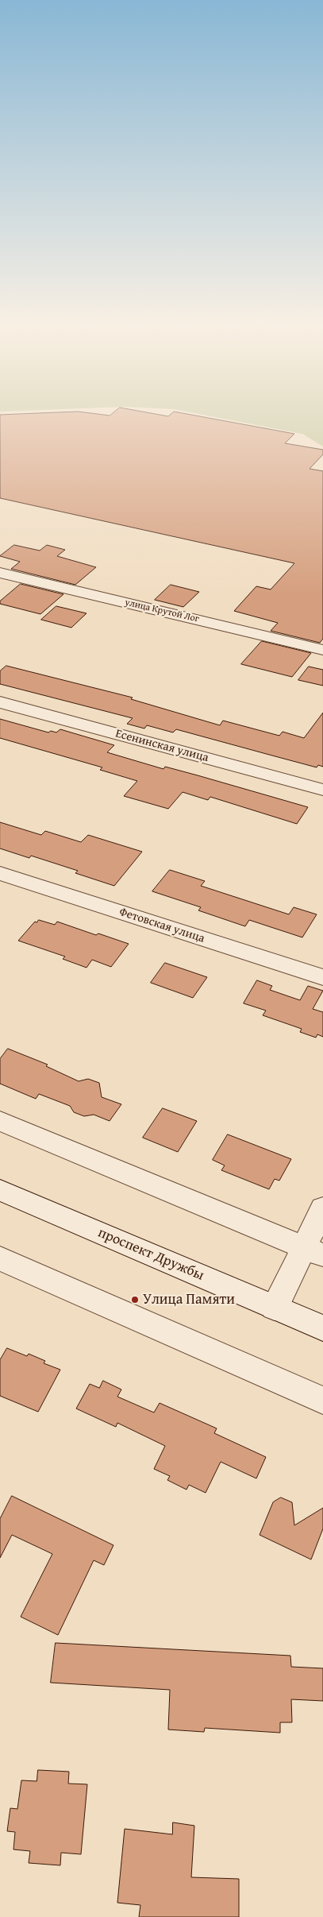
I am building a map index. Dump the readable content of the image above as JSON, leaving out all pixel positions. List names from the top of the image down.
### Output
{
  "streets": {
    "street": [
      "улица Крутой Лог",
      "Есенинская улица",
      "Фетовская улица",
      "проспект Дружбы"
    ]
  },
  "places": ["Улица Памяти"]
}
